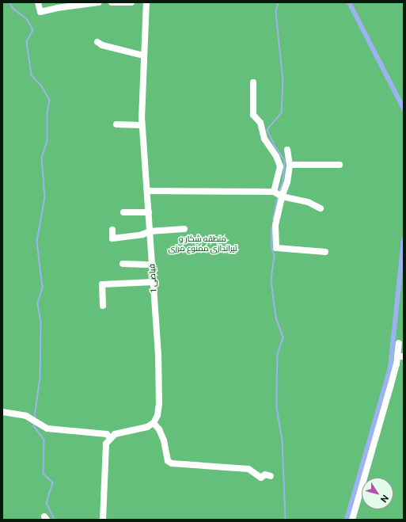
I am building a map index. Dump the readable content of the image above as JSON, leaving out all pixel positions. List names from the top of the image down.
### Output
{
  "streets": {
    "street": ["فیاضی 1"]
  },
  "parks": ["منطقه شکار و تیراندازی ممنوع مرزی"],
  "north": "bottom right"
}
